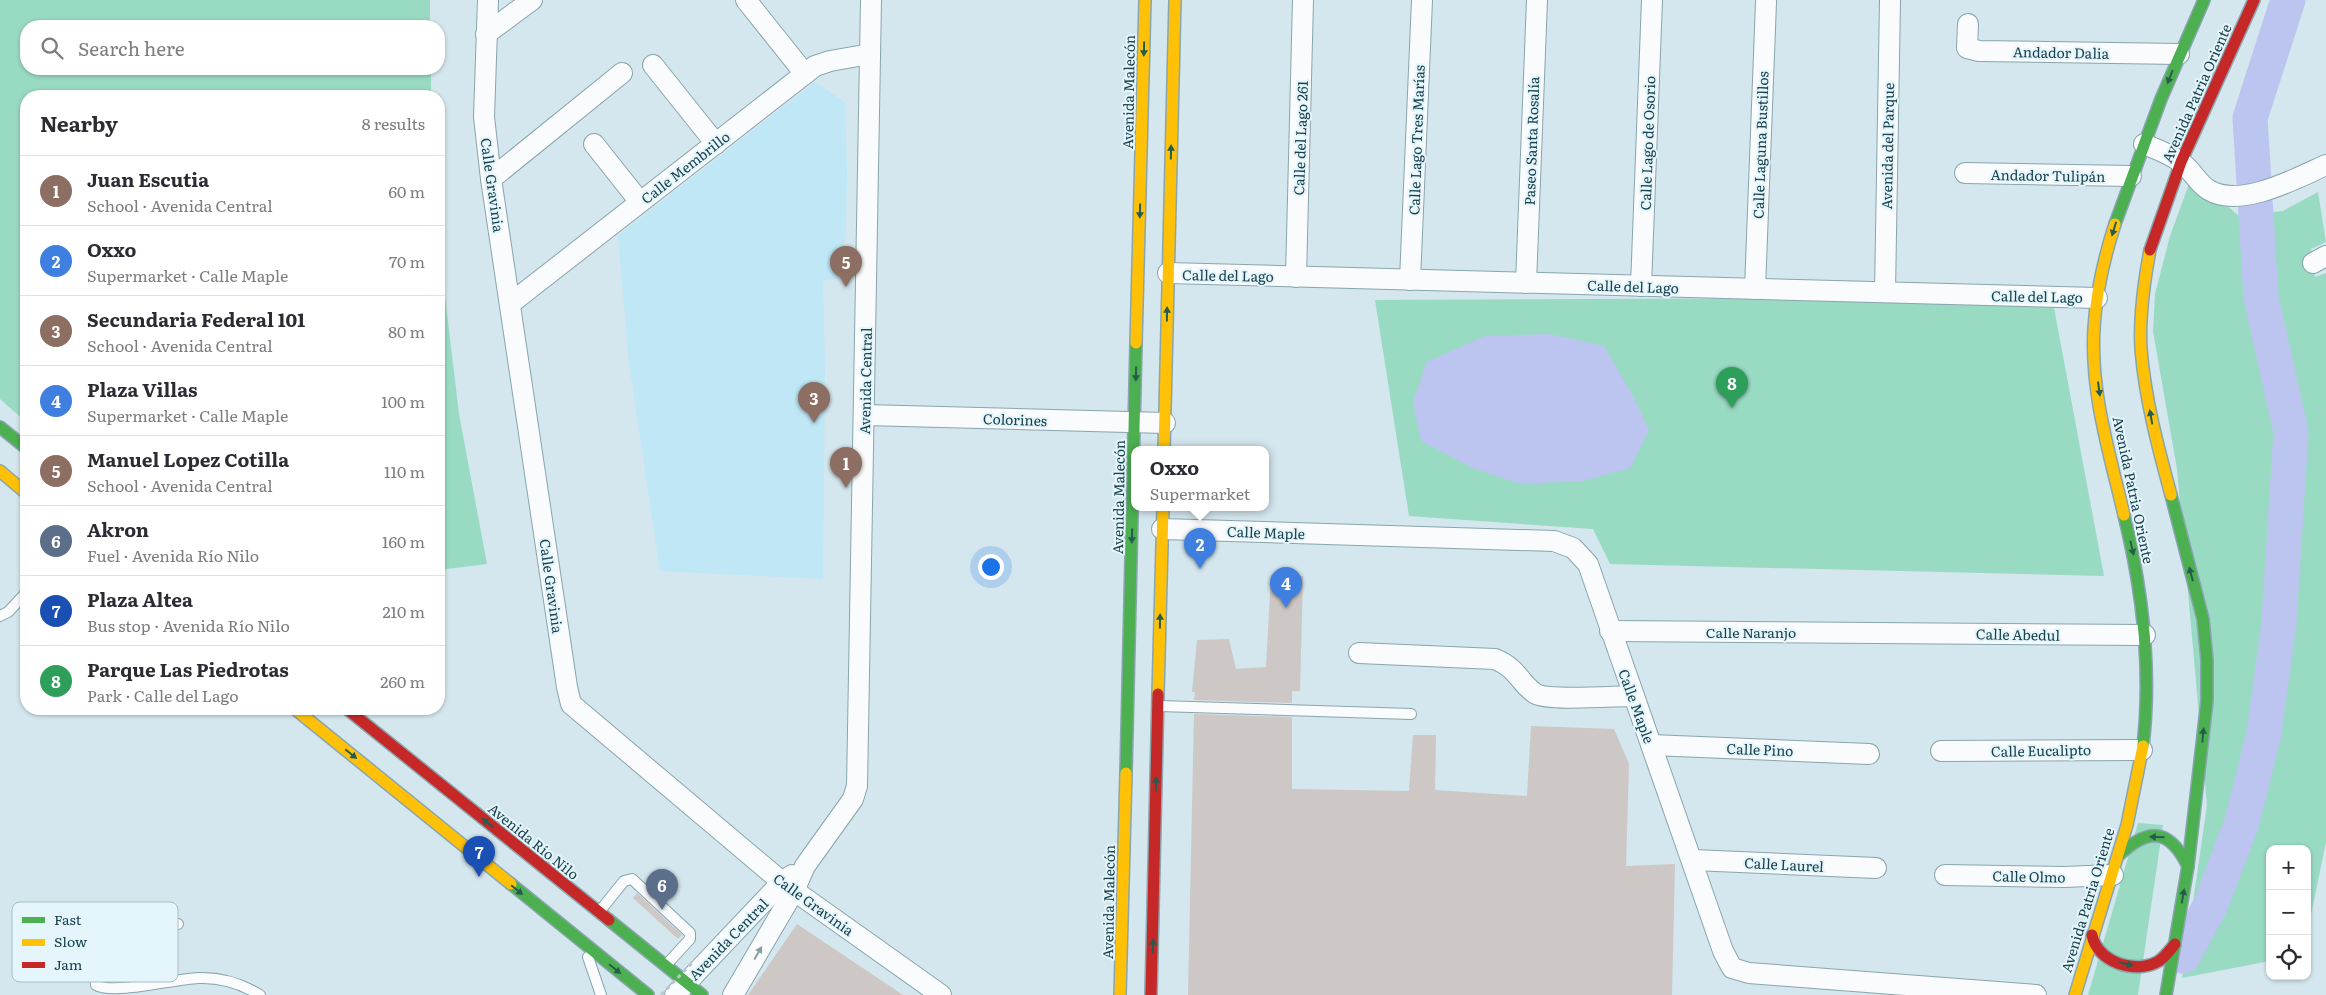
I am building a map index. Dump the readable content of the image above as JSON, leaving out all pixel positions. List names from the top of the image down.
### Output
{
  "streets": {
    "street": [
      "Andador Dalia",
      "Avenida Malecón",
      "Avenida Patria Oriente",
      "Calle del Lago 261",
      "Calle Lago Tres Marías",
      "Paseo Santa Rosalía",
      "Calle Lago de Osorio",
      "Calle Laguna Bustillos",
      "Avenida del Parque",
      "Calle Membrillo",
      "Andador Tulipán",
      "Calle Gravinia",
      "Calle del Lago",
      "Avenida Central",
      "Colorines",
      "Calle Maple",
      "Calle Naranjo",
      "Calle Abedul",
      "Calle Pino",
      "Calle Eucalipto",
      "Avenida Río Nilo",
      "Calle Laurel",
      "Calle Olmo"
    ]
  },
  "crossings": [
    ["Andador Dalia", "Avenida Patria Oriente"],
    ["Avenida Malecón", "Colorines"],
    ["Avenida Patria Oriente", "Andador Tulipán"],
    ["Avenida Patria Oriente", "Calle del Lago"],
    ["Avenida Patria Oriente", "Calle Abedul"],
    ["Avenida Patria Oriente", "Calle Eucalipto"],
    ["Avenida Patria Oriente", "Calle Olmo"],
    ["Calle del Lago 261", "Calle del Lago"],
    ["Calle Lago Tres Marías", "Calle del Lago"],
    ["Paseo Santa Rosalía", "Calle del Lago"],
    ["Calle Lago de Osorio", "Calle del Lago"],
    ["Calle Laguna Bustillos", "Calle del Lago"],
    ["Avenida del Parque", "Calle del Lago"],
    ["Calle Membrillo", "Calle Gravinia"],
    ["Calle Membrillo", "Avenida Central"],
    ["Calle Gravinia", "Avenida Central"],
    ["Avenida Central", "Colorines"],
    ["Avenida Central", "Avenida Río Nilo"],
    ["Calle Maple", "Calle Naranjo"],
    ["Calle Maple", "Calle Pino"],
    ["Calle Maple", "Calle Laurel"],
    ["Calle Naranjo", "Calle Abedul"]
  ],
  "legend": ["Fast", "Slow", "Jam"],
  "page": {
    "search": "Search here",
    "heading": ["Nearby", "8 results"],
    "list": [
      {
        "mark": "1",
        "name": "Juan Escutia",
        "note": "School · Avenida Central",
        "value": "60 m"
      },
      {
        "mark": "2",
        "name": "Oxxo",
        "note": "Supermarket · Calle Maple",
        "value": "70 m"
      },
      {
        "mark": "3",
        "name": "Secundaria Federal 101",
        "note": "School · Avenida Central",
        "value": "80 m"
      },
      {
        "mark": "4",
        "name": "Plaza Villas",
        "note": "Supermarket · Calle Maple",
        "value": "100 m"
      },
      {
        "mark": "5",
        "name": "Manuel Lopez Cotilla",
        "note": "School · Avenida Central",
        "value": "110 m"
      },
      {
        "mark": "6",
        "name": "Akron",
        "note": "Fuel · Avenida Río Nilo",
        "value": "160 m"
      },
      {
        "mark": "7",
        "name": "Plaza Altea",
        "note": "Bus stop · Avenida Río Nilo",
        "value": "210 m"
      },
      {
        "mark": "8",
        "name": "Parque Las Piedrotas",
        "note": "Park · Calle del Lago",
        "value": "260 m"
      }
    ],
    "pins": [
      "5",
      "8",
      "3",
      "1",
      "2",
      "4",
      "7",
      "6"
    ],
    "popup": ["Oxxo", "Supermarket"],
    "map_buttons": ["+", "−"]
  }
}
